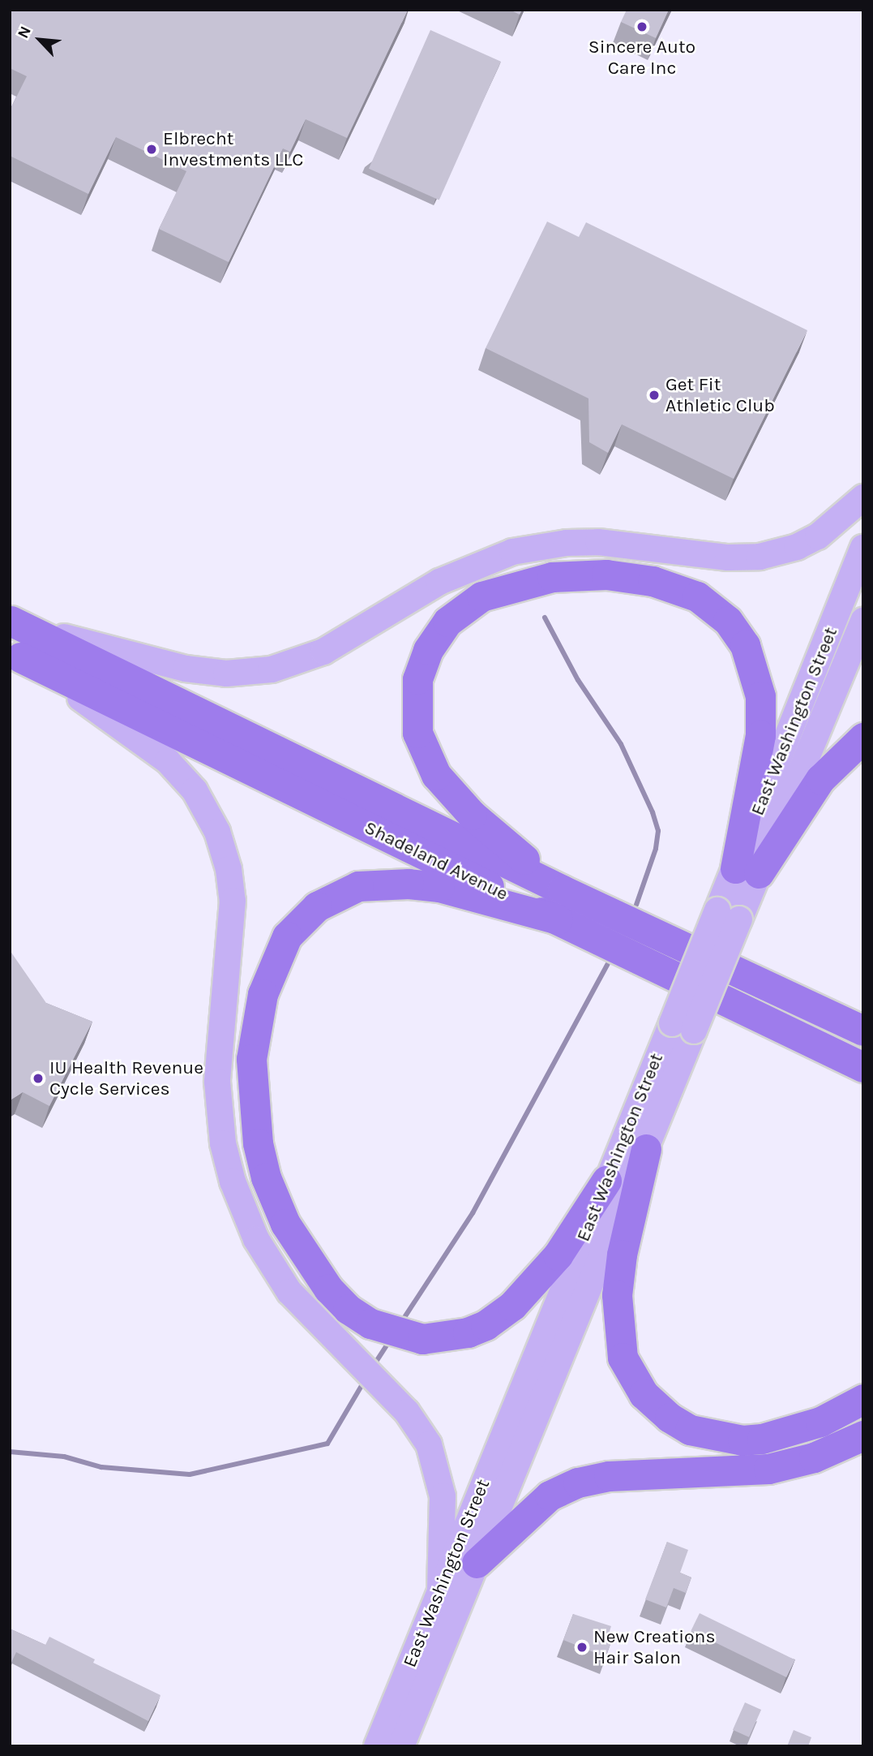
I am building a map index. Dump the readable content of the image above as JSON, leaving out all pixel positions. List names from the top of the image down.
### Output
{
  "streets": {
    "highway": ["Shadeland Avenue"],
    "main road": ["East Washington Street"]
  },
  "places": [
    "Sincere Auto Care Inc",
    "Elbrecht Investments LLC",
    "Get Fit Athletic Club",
    "IU Health Revenue Cycle Services",
    "New Creations Hair Salon"
  ],
  "north": "top left"
}
